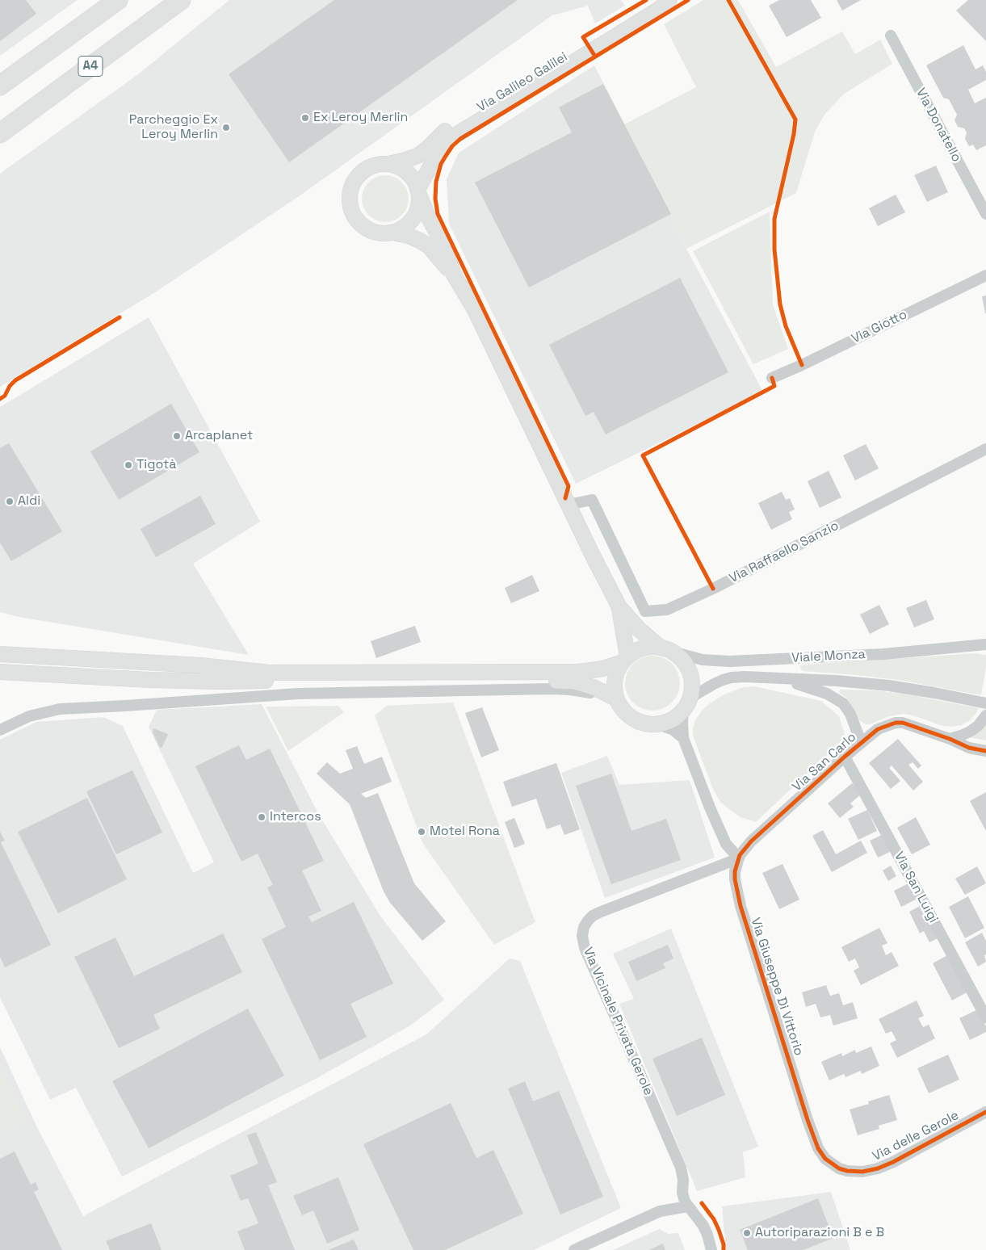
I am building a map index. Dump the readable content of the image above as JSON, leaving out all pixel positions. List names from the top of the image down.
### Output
{
  "streets": {
    "highway": ["A4"],
    "street": [
      "Via Galileo Galilei",
      "Via Donatello",
      "Via Giotto",
      "Via Raffaello Sanzio",
      "Viale Monza",
      "Via San Carlo",
      "Via San Luigi",
      "Via Giuseppe Di Vittorio",
      "Via Vicinale Privata Gerole",
      "Via delle Gerole"
    ]
  },
  "crossings": [
    ["Via San Carlo", "Via San Luigi"],
    ["Via San Carlo", "Via Giuseppe Di Vittorio"],
    ["Via San Carlo", "Via Vicinale Privata Gerole"],
    ["Via Giuseppe Di Vittorio", "Via Vicinale Privata Gerole"],
    ["Via Giuseppe Di Vittorio", "Via delle Gerole"]
  ],
  "places": [
    "Ex Leroy Merlin",
    "Parcheggio Ex Leroy Merlin",
    "Arcaplanet",
    "Tigotà",
    "Aldi",
    "Intercos",
    "Motel Rona",
    "Autoriparazioni B e B"
  ]
}
